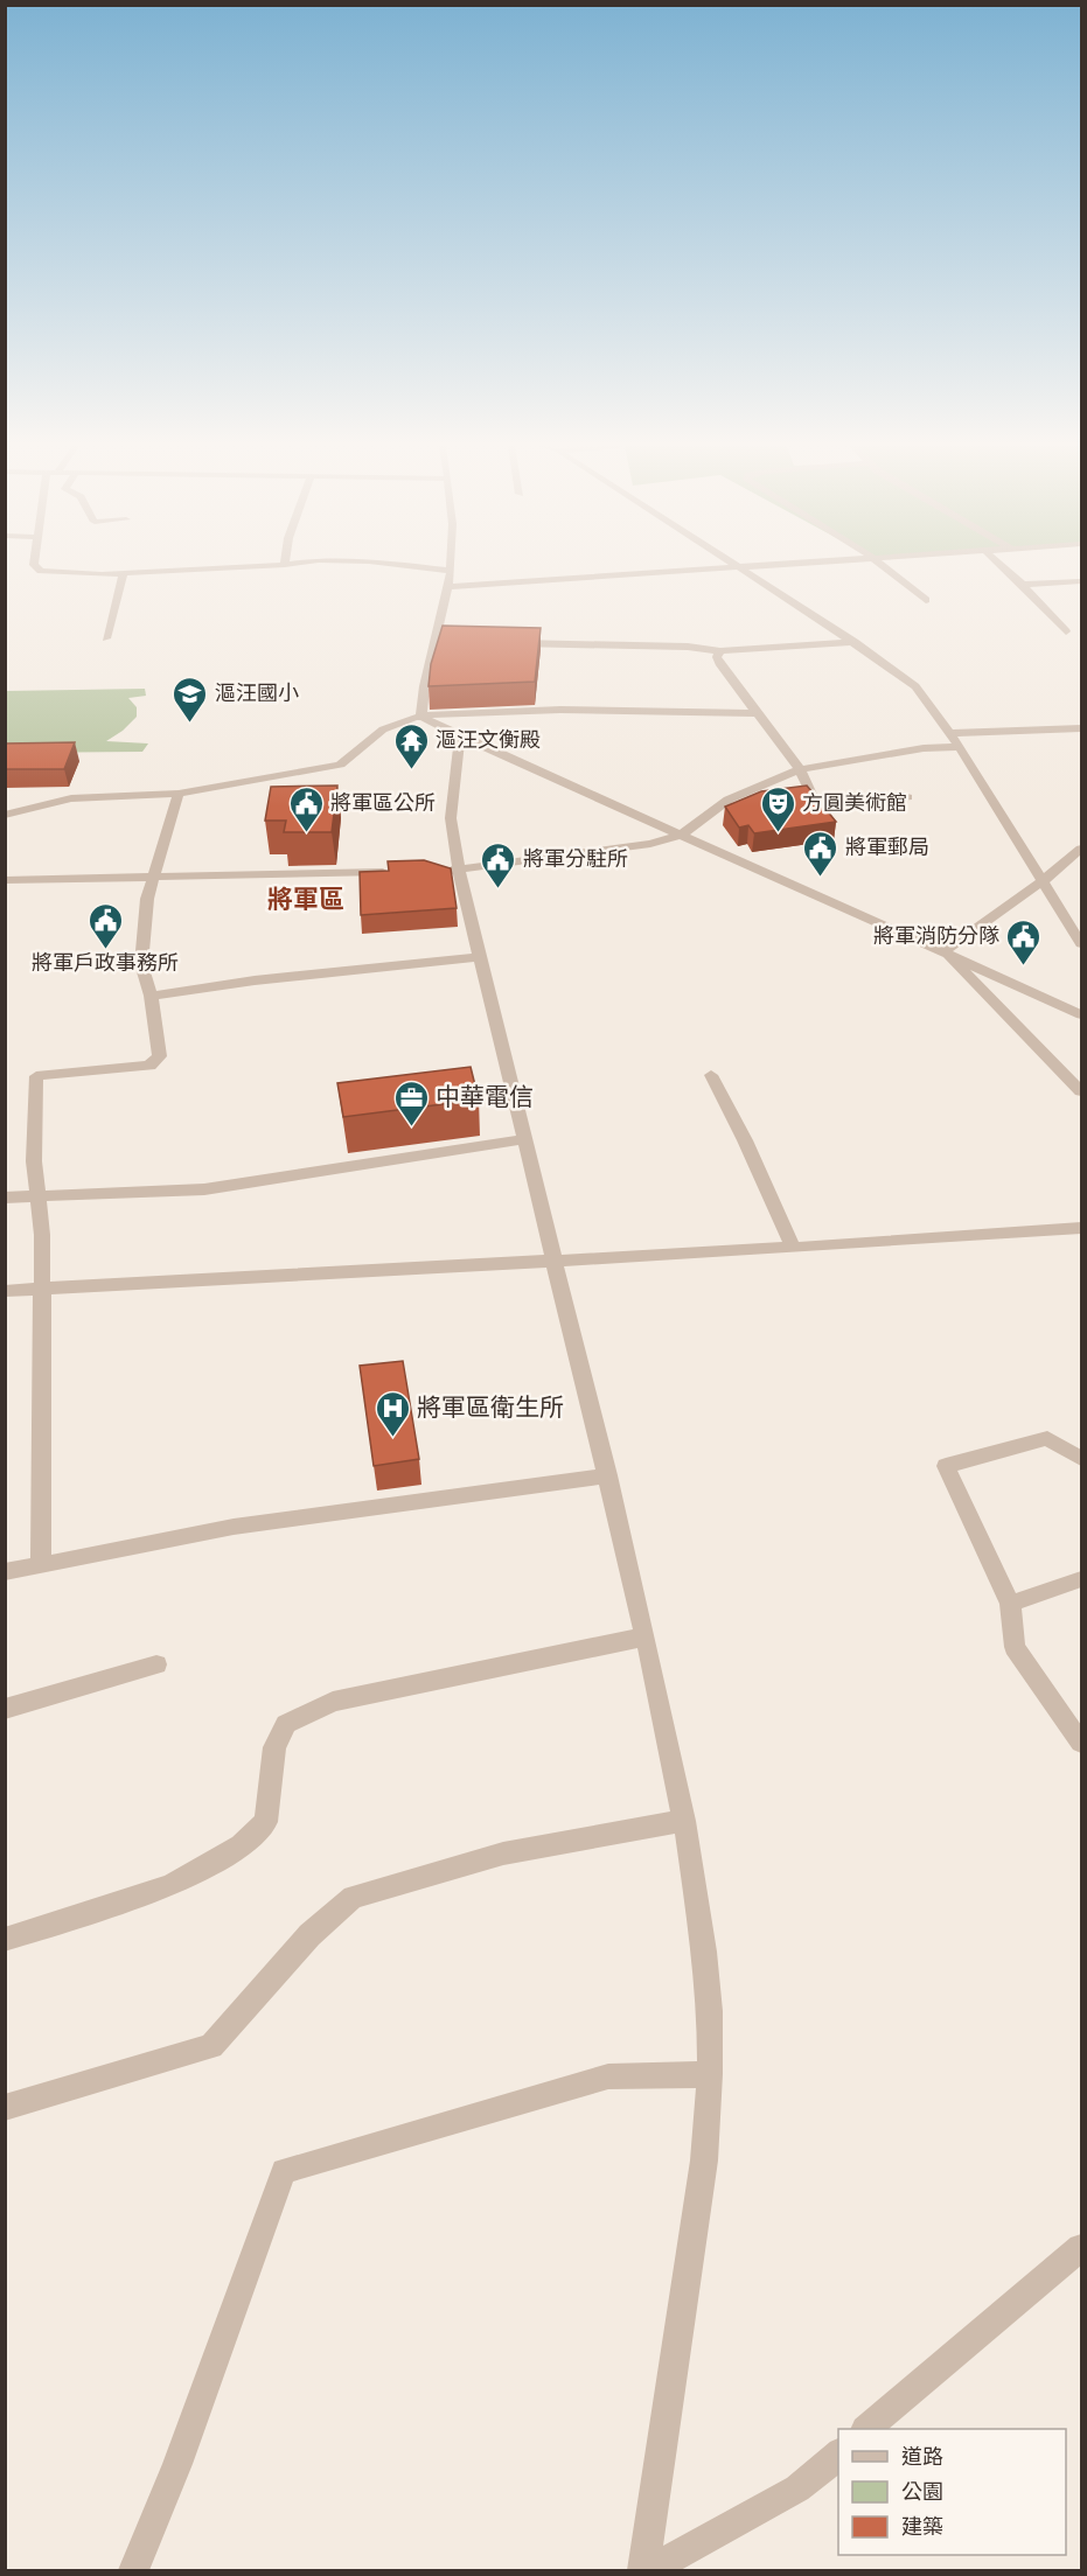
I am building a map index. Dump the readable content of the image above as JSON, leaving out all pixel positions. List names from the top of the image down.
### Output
{
  "districts": ["將軍區"],
  "places": {
    "school or university": ["漚汪國小"],
    "temple": ["漚汪文衡殿"],
    "public building": [
      "將軍區公所",
      "將軍郵局",
      "將軍分駐所",
      "將軍戶政事務所",
      "將軍消防分隊"
    ],
    "theatre": ["方圓美術館"],
    "office": ["中華電信"],
    "hospital": ["將軍區衛生所"]
  },
  "legend": ["道路", "公園", "建築"]
}
